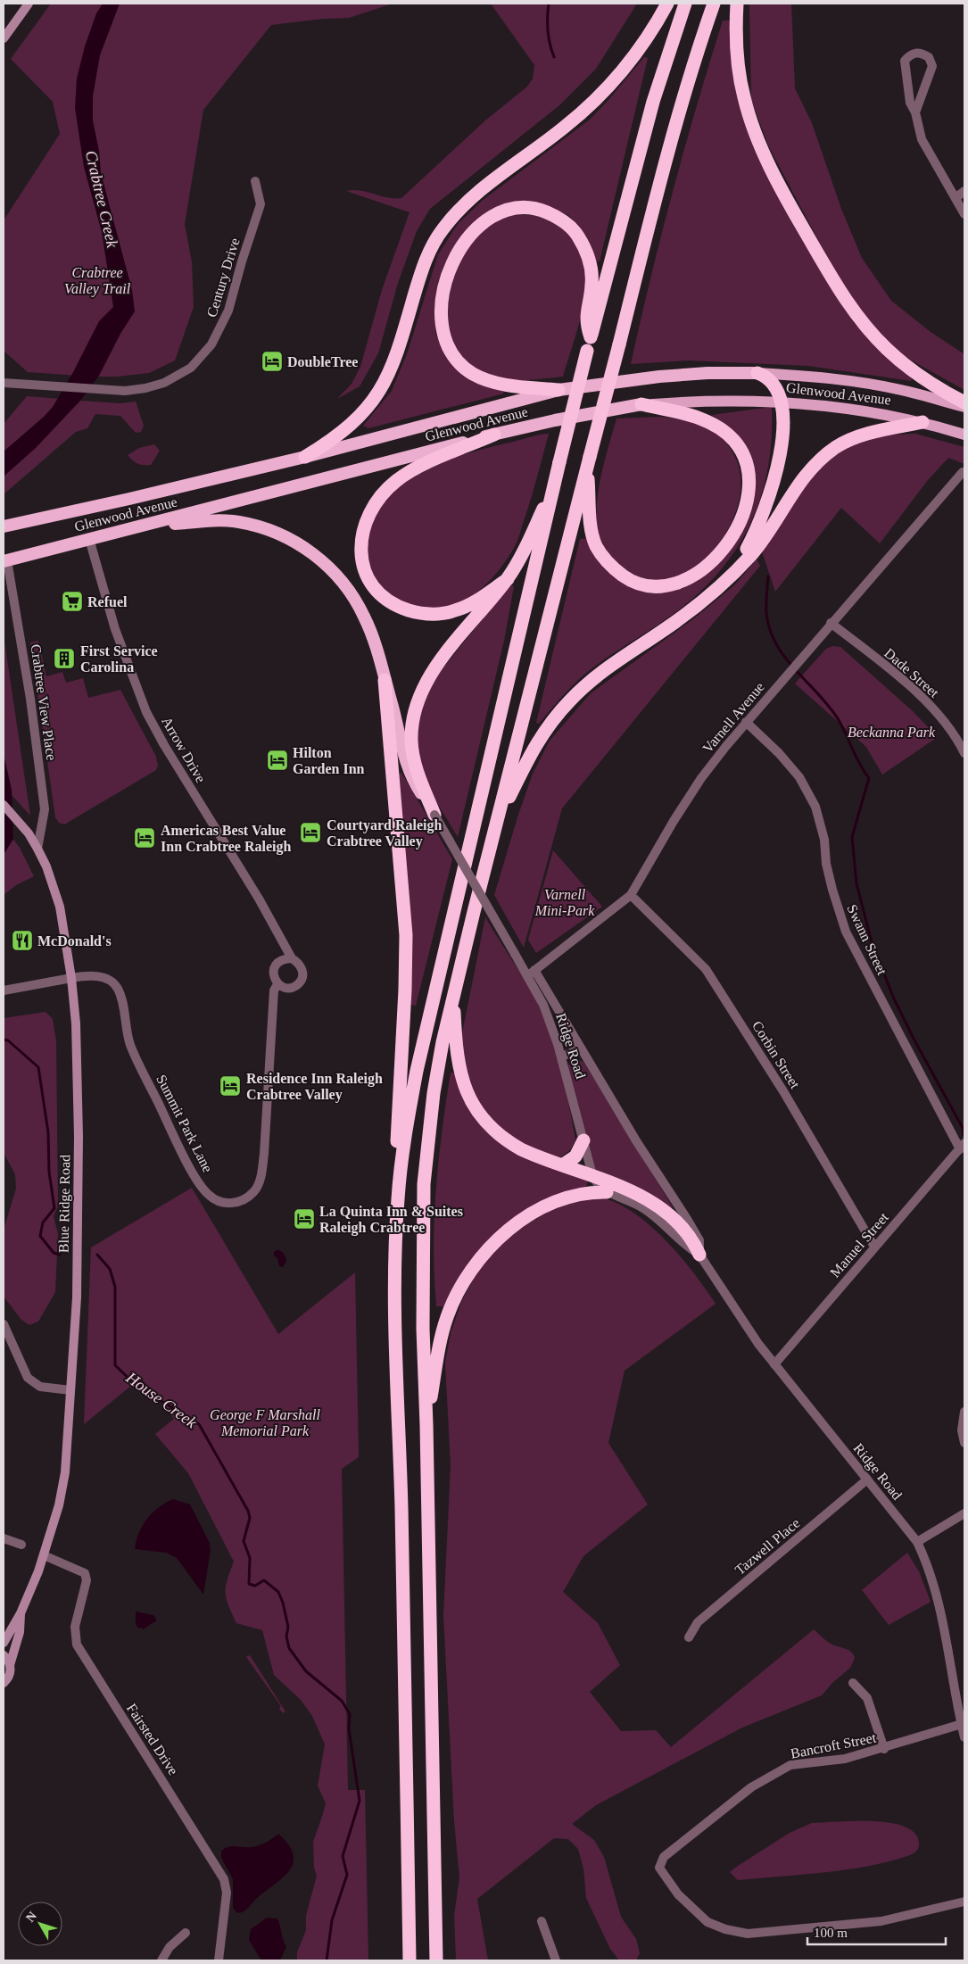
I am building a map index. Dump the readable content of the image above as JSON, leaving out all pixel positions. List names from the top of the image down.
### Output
{
  "streets": {
    "highway": ["Glenwood Avenue"],
    "main road": ["Blue Ridge Road"],
    "street": [
      "Century Drive",
      "Dade Street",
      "Crabtree View Place",
      "Varnell Avenue",
      "Arrow Drive",
      "Swann Street",
      "Ridge Road",
      "Corbin Street",
      "Summit Park Lane",
      "Manuel Street",
      "Tazwell Place",
      "Fairsted Drive",
      "Bancroft Street"
    ]
  },
  "crossings": [
    ["Glenwood Avenue", "Crabtree View Place"],
    ["Glenwood Avenue", "Arrow Drive"],
    ["Dade Street", "Varnell Avenue"],
    ["Crabtree View Place", "Blue Ridge Road"],
    ["Varnell Avenue", "Swann Street"],
    ["Varnell Avenue", "Ridge Road"],
    ["Varnell Avenue", "Corbin Street"],
    ["Arrow Drive", "Summit Park Lane"],
    ["Swann Street", "Manuel Street"],
    ["Ridge Road", "Manuel Street"],
    ["Ridge Road", "Tazwell Place"],
    ["Ridge Road", "Bancroft Street"],
    ["Corbin Street", "Manuel Street"],
    ["Summit Park Lane", "Blue Ridge Road"],
    ["Blue Ridge Road", "Fairsted Drive"]
  ],
  "water": ["Crabtree Creek", "House Creek"],
  "parks": [
    "Crabtree Valley Trail",
    "Beckanna Park",
    "Varnell Mini-Park",
    "George F Marshall Memorial Park"
  ],
  "places": {
    "hotel": [
      "DoubleTree",
      "Hilton Garden Inn",
      "Courtyard Raleigh Crabtree Valley",
      "Americas Best Value Inn Crabtree Raleigh",
      "Residence Inn Raleigh Crabtree Valley",
      "La Quinta Inn & Suites Raleigh Crabtree"
    ],
    "supermarket": ["Refuel"],
    "building": ["First Service Carolina"],
    "restaurant": ["McDonald's"]
  },
  "scale_bar": "100 m",
  "north": "top left"
}
